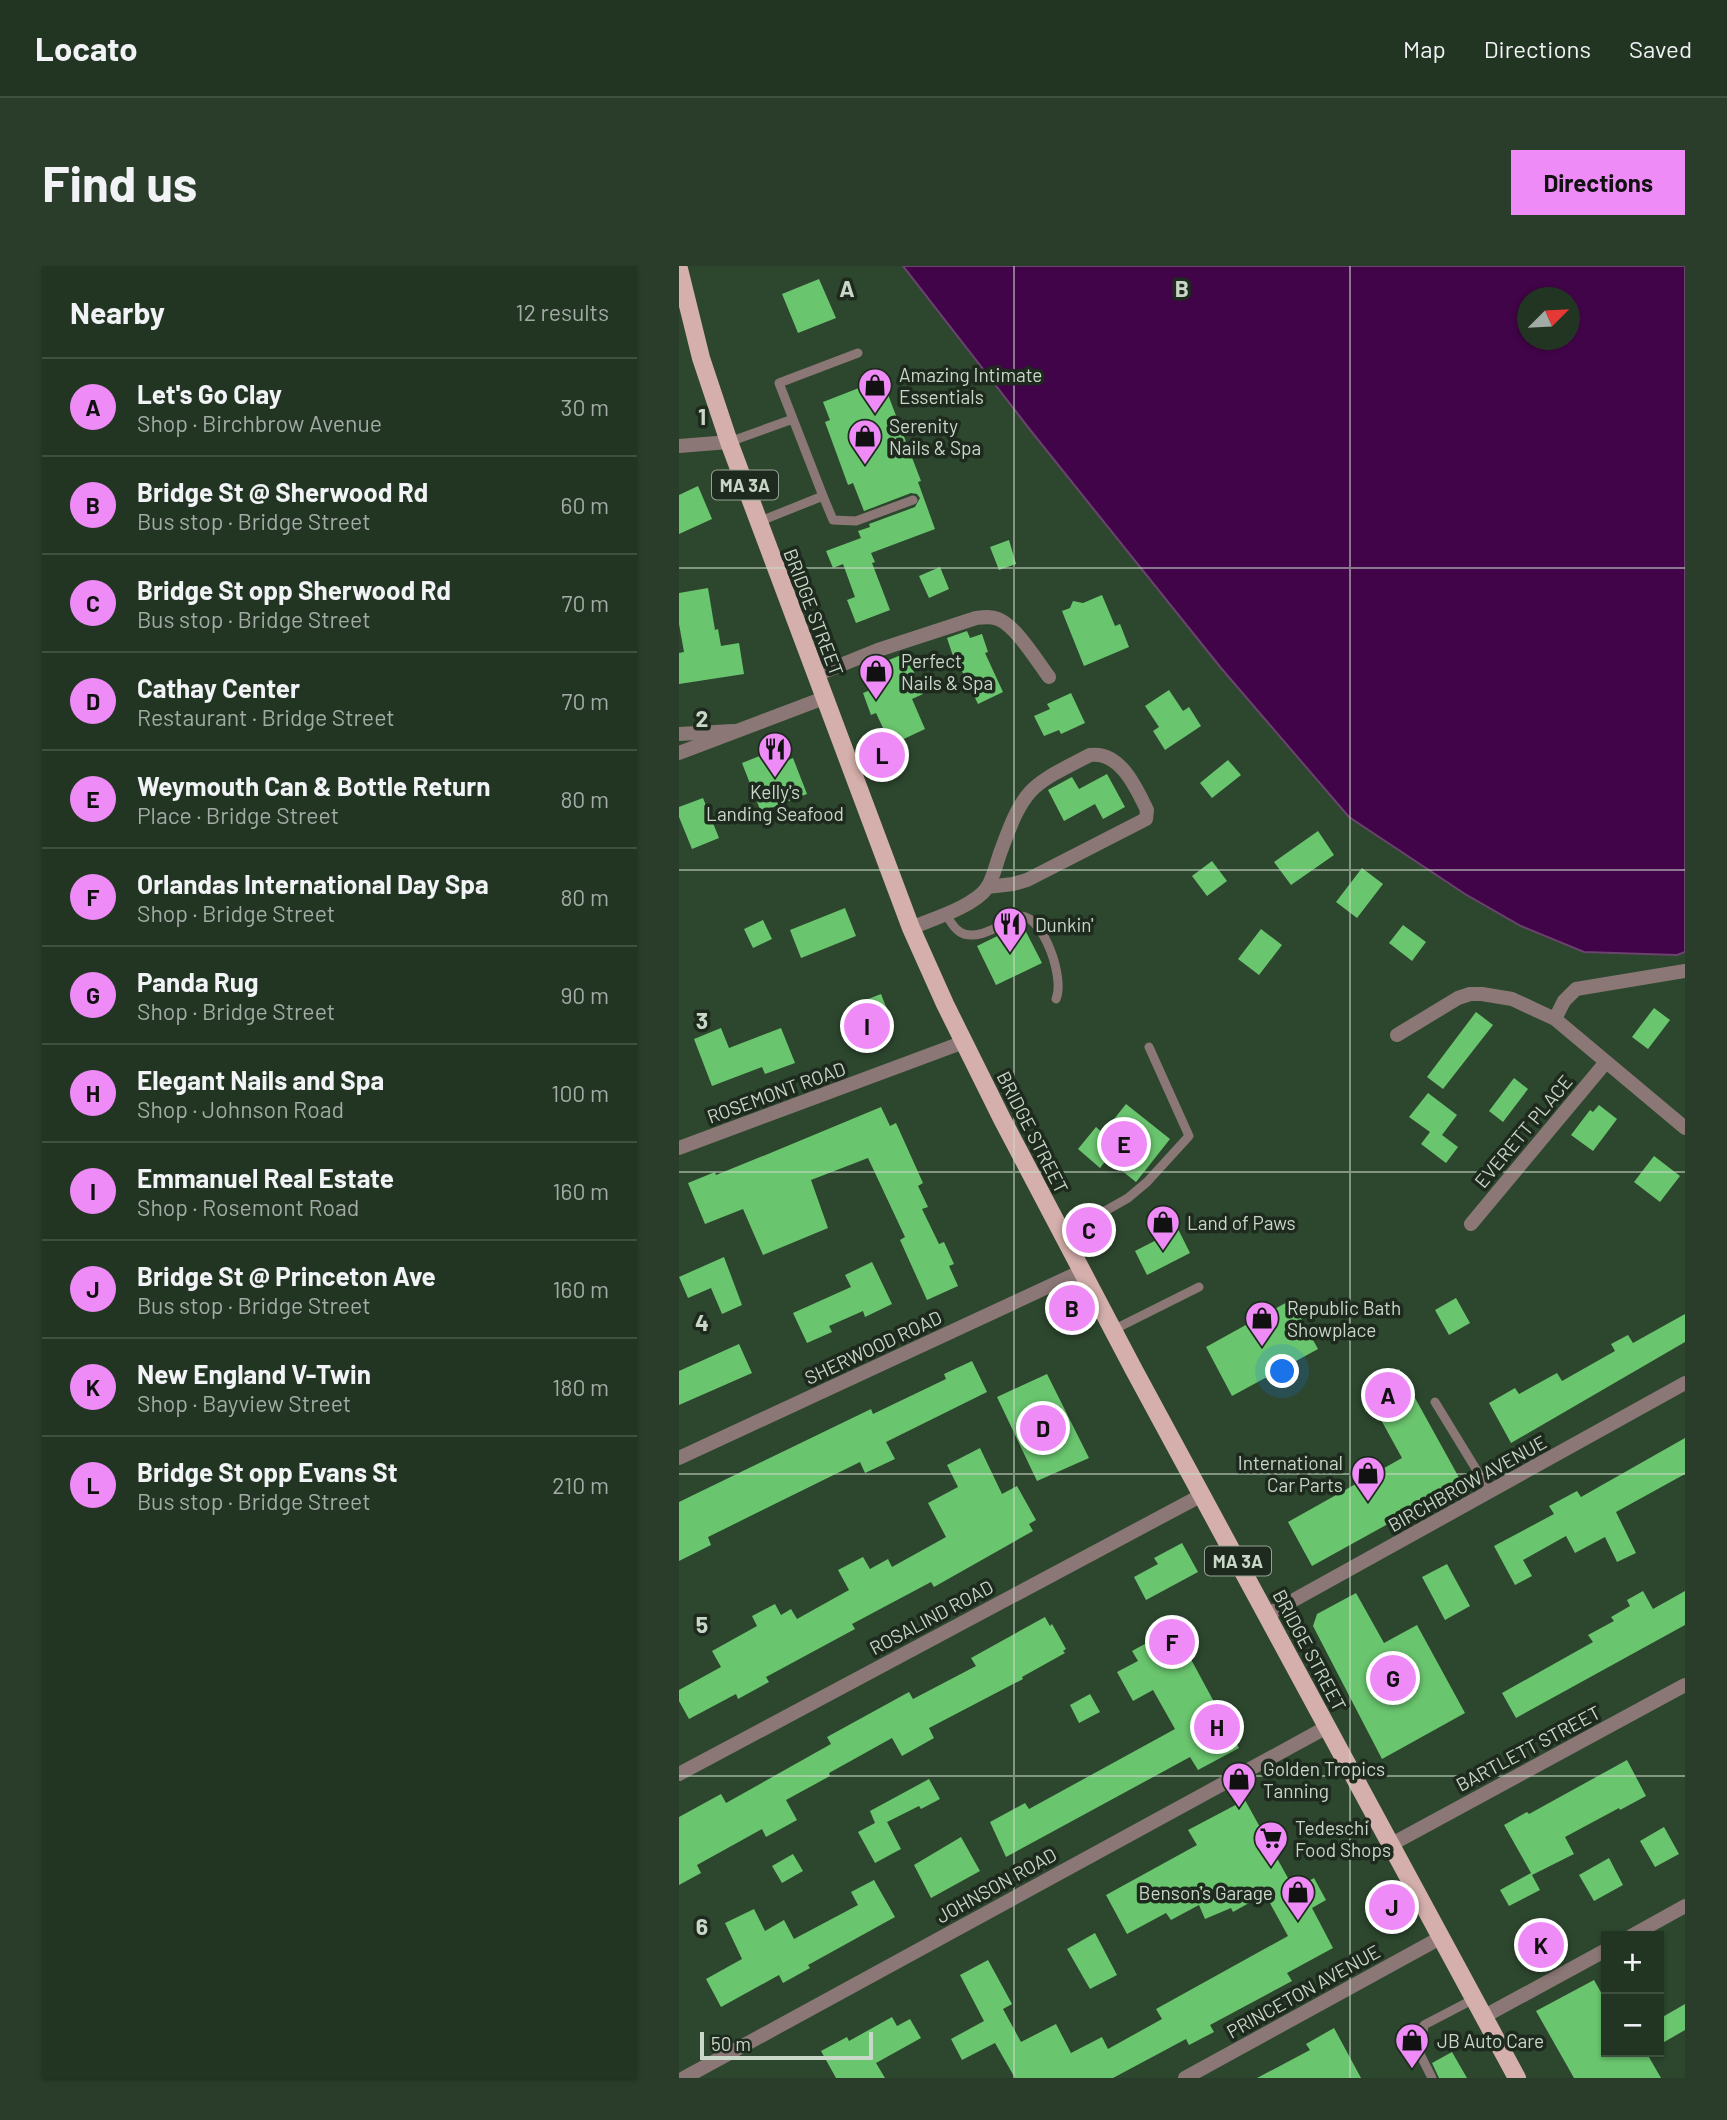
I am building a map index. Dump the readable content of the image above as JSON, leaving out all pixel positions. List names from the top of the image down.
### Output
{
  "streets": {
    "main road": ["MA 3A", "BRIDGE STREET"],
    "street": [
      "ROSEMONT ROAD",
      "EVERETT PLACE",
      "SHERWOOD ROAD",
      "BIRCHBROW AVENUE",
      "ROSALIND ROAD",
      "BARTLETT STREET",
      "JOHNSON ROAD",
      "PRINCETON AVENUE"
    ]
  },
  "crossings": [
    ["BRIDGE STREET", "ROSEMONT ROAD"],
    ["BRIDGE STREET", "SHERWOOD ROAD"],
    ["BRIDGE STREET", "BIRCHBROW AVENUE"],
    ["BRIDGE STREET", "ROSALIND ROAD"],
    ["BRIDGE STREET", "BARTLETT STREET"],
    ["BRIDGE STREET", "JOHNSON ROAD"],
    ["BRIDGE STREET", "PRINCETON AVENUE"]
  ],
  "places": {
    "shop": [
      "Amazing Intimate Essentials",
      "Serenity Nails & Spa",
      "Perfect Nails & Spa",
      "Land of Paws",
      "Republic Bath Showplace",
      "International Car Parts",
      "Golden Tropics Tanning",
      "Benson's Garage",
      "JB Auto Care"
    ],
    "restaurant": ["Kelly's Landing Seafood", "Dunkin'"],
    "supermarket": ["Tedeschi Food Shops"]
  },
  "scale_bar": "50 m",
  "north": "top right",
  "page": {
    "header": "Locato",
    "nav": ["Map", "Directions", "Saved"],
    "buttons": "Directions",
    "title": "Find us",
    "heading": ["Nearby", "12 results"],
    "list": [
      {
        "mark": "A",
        "name": "Let's Go Clay",
        "note": "Shop · Birchbrow Avenue",
        "value": "30 m"
      },
      {
        "mark": "B",
        "name": "Bridge St @ Sherwood Rd",
        "note": "Bus stop · Bridge Street",
        "value": "60 m"
      },
      {
        "mark": "C",
        "name": "Bridge St opp Sherwood Rd",
        "note": "Bus stop · Bridge Street",
        "value": "70 m"
      },
      {
        "mark": "D",
        "name": "Cathay Center",
        "note": "Restaurant · Bridge Street",
        "value": "70 m"
      },
      {
        "mark": "E",
        "name": "Weymouth Can & Bottle Return",
        "note": "Place · Bridge Street",
        "value": "80 m"
      },
      {
        "mark": "F",
        "name": "Orlandas International Day Spa",
        "note": "Shop · Bridge Street",
        "value": "80 m"
      },
      {
        "mark": "G",
        "name": "Panda Rug",
        "note": "Shop · Bridge Street",
        "value": "90 m"
      },
      {
        "mark": "H",
        "name": "Elegant Nails and Spa",
        "note": "Shop · Johnson Road",
        "value": "100 m"
      },
      {
        "mark": "I",
        "name": "Emmanuel Real Estate",
        "note": "Shop · Rosemont Road",
        "value": "160 m"
      },
      {
        "mark": "J",
        "name": "Bridge St @ Princeton Ave",
        "note": "Bus stop · Bridge Street",
        "value": "160 m"
      },
      {
        "mark": "K",
        "name": "New England V-Twin",
        "note": "Shop · Bayview Street",
        "value": "180 m"
      },
      {
        "mark": "L",
        "name": "Bridge St opp Evans St",
        "note": "Bus stop · Bridge Street",
        "value": "210 m"
      }
    ],
    "pins": [
      "L",
      "I",
      "E",
      "C",
      "B",
      "A",
      "D",
      "F",
      "G",
      "H",
      "J",
      "K"
    ],
    "map_buttons": ["+", "−"],
    "scale": "50 m"
  },
  "grid": {
    "columns": ["A", "B"],
    "rows": [
      "1",
      "2",
      "3",
      "4",
      "5",
      "6"
    ]
  }
}
